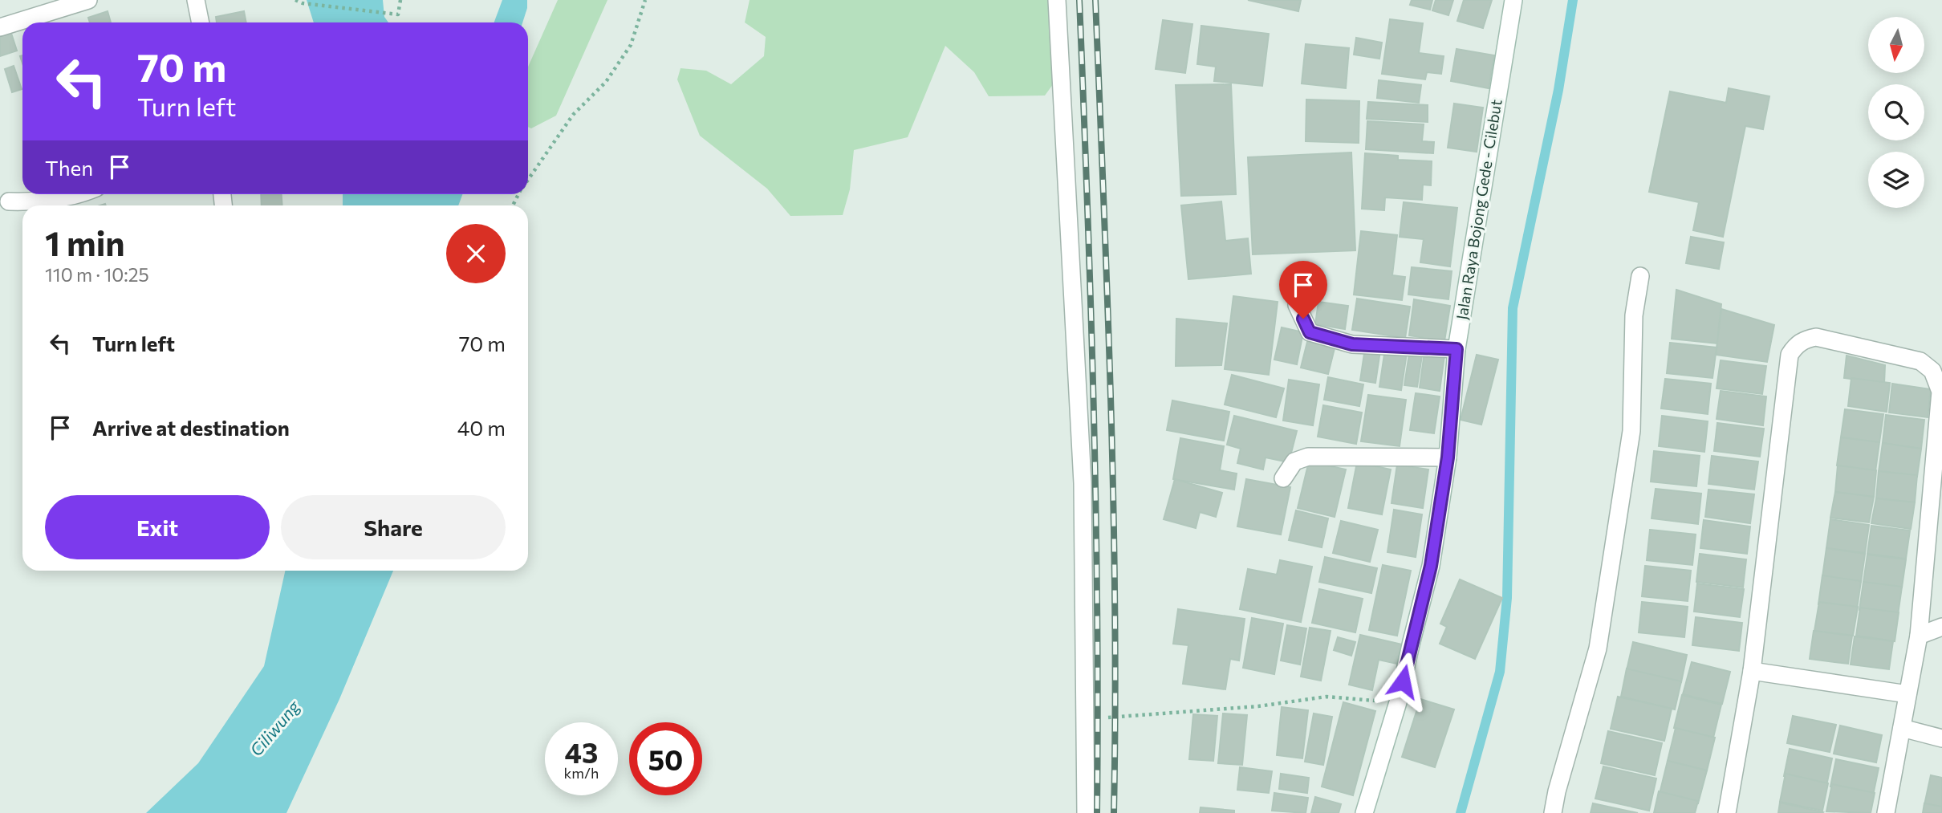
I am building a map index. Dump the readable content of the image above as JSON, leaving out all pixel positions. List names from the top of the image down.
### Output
{
  "streets": {
    "street": ["Jalan Raya Bojong Gede - Cilebut"]
  },
  "water": ["Ciliwung"],
  "north": "bottom",
  "page": {
    "turn": ["70 m", "Turn left"],
    "then": "Then",
    "heading": ["1 min", "110 m · 10:25"],
    "list": [
      {
        "name": "Turn left",
        "value": "70 m"
      },
      {
        "name": "Arrive at destination",
        "value": "40 m"
      }
    ],
    "buttons": ["Exit", "Share"],
    "speed": "43 km/h",
    "limit": "50"
  }
}
